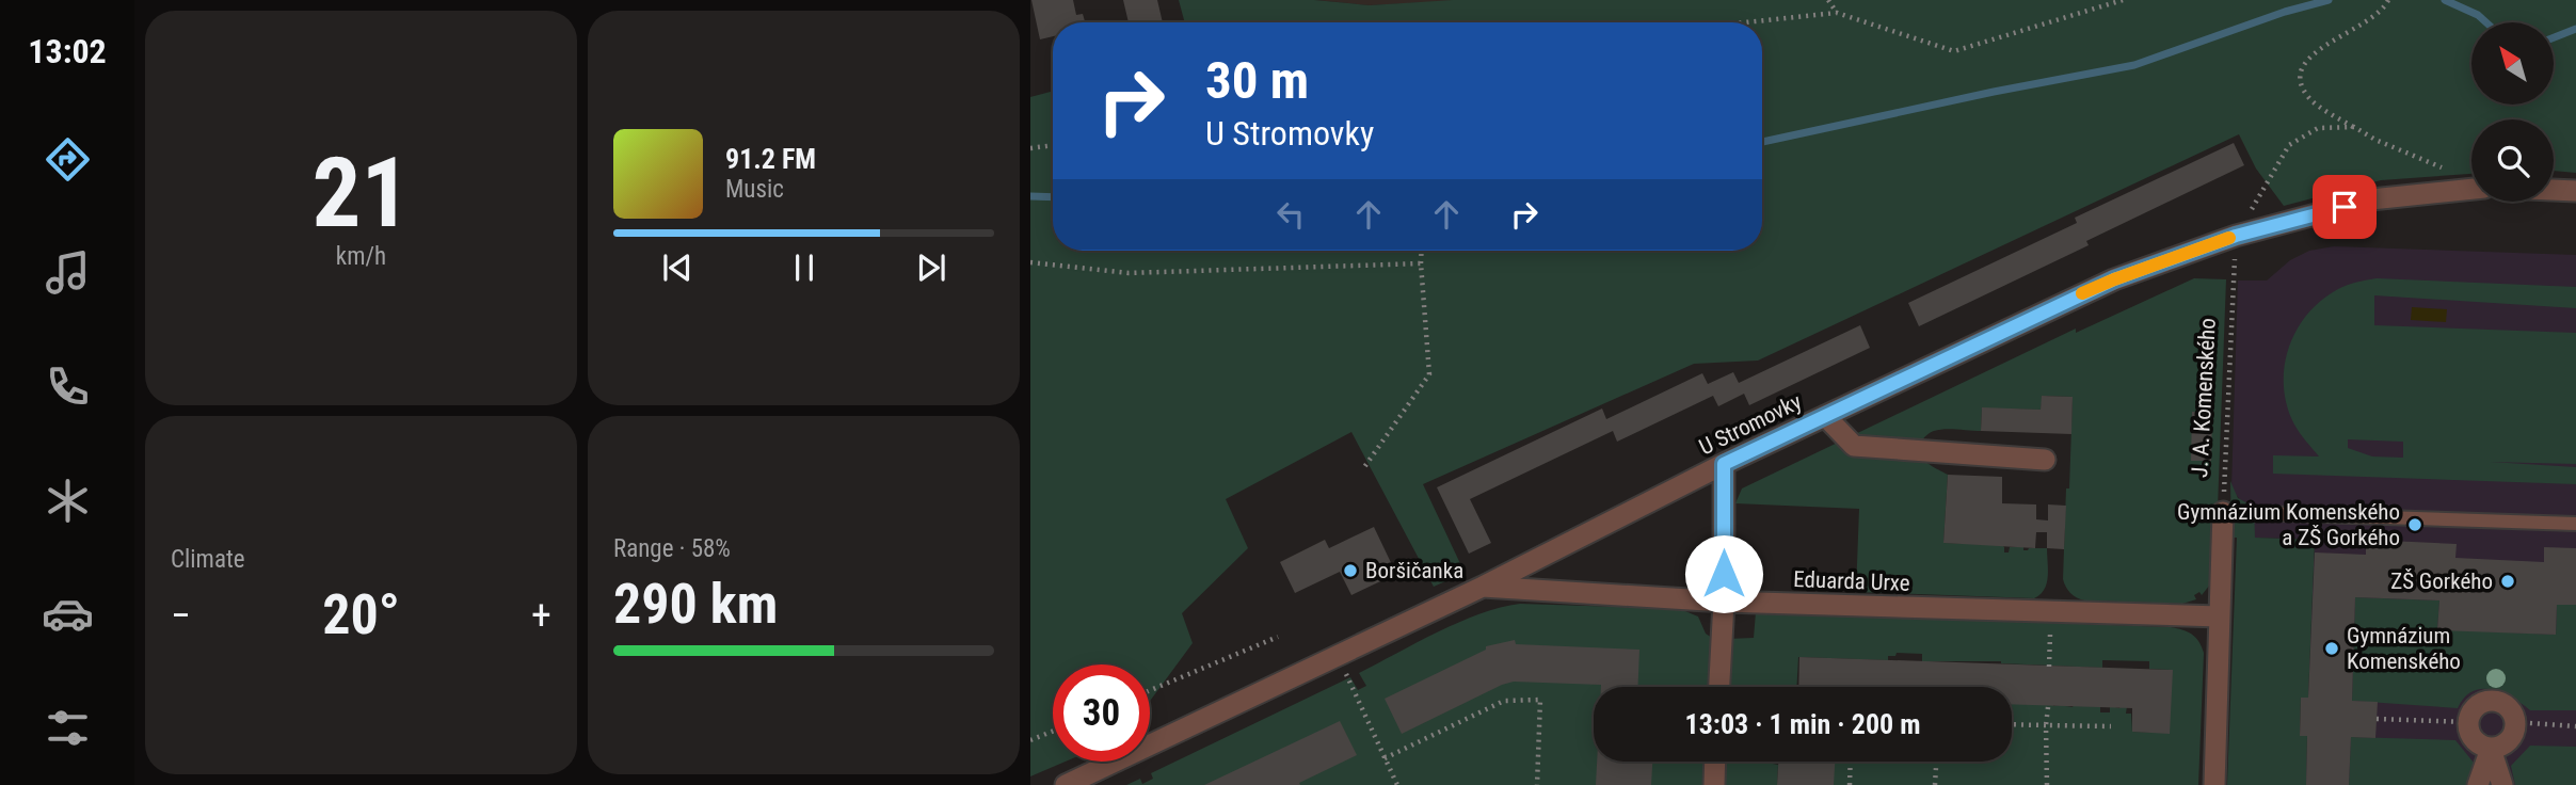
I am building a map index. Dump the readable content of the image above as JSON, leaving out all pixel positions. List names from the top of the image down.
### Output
{
  "streets": {
    "street": ["U Stromovky", "Eduarda Urxe"],
    "path": ["J. A. Komenského"]
  },
  "crossings": [
    ["J. A. Komenského", "U Stromovky"],
    ["U Stromovky", "Eduarda Urxe"]
  ],
  "places": [
    "Gymnázium Komenského a ZŠ Gorkého",
    "Boršičanka",
    "ZŠ Gorkého",
    "Gymnázium Komenského"
  ],
  "north": "top left",
  "page": {
    "tabs": "13:02",
    "tile": [
      ["21", "km/h"],
      "Climate",
      ["Range · 58%", "290 km"]
    ],
    "turn": ["30 m", "U Stromovky"],
    "song": ["91.2 FM", "Music"],
    "heat": ["−", "20°", "+"],
    "limit": "30",
    "trip": "13:03 · 1 min · 200 m"
  }
}
